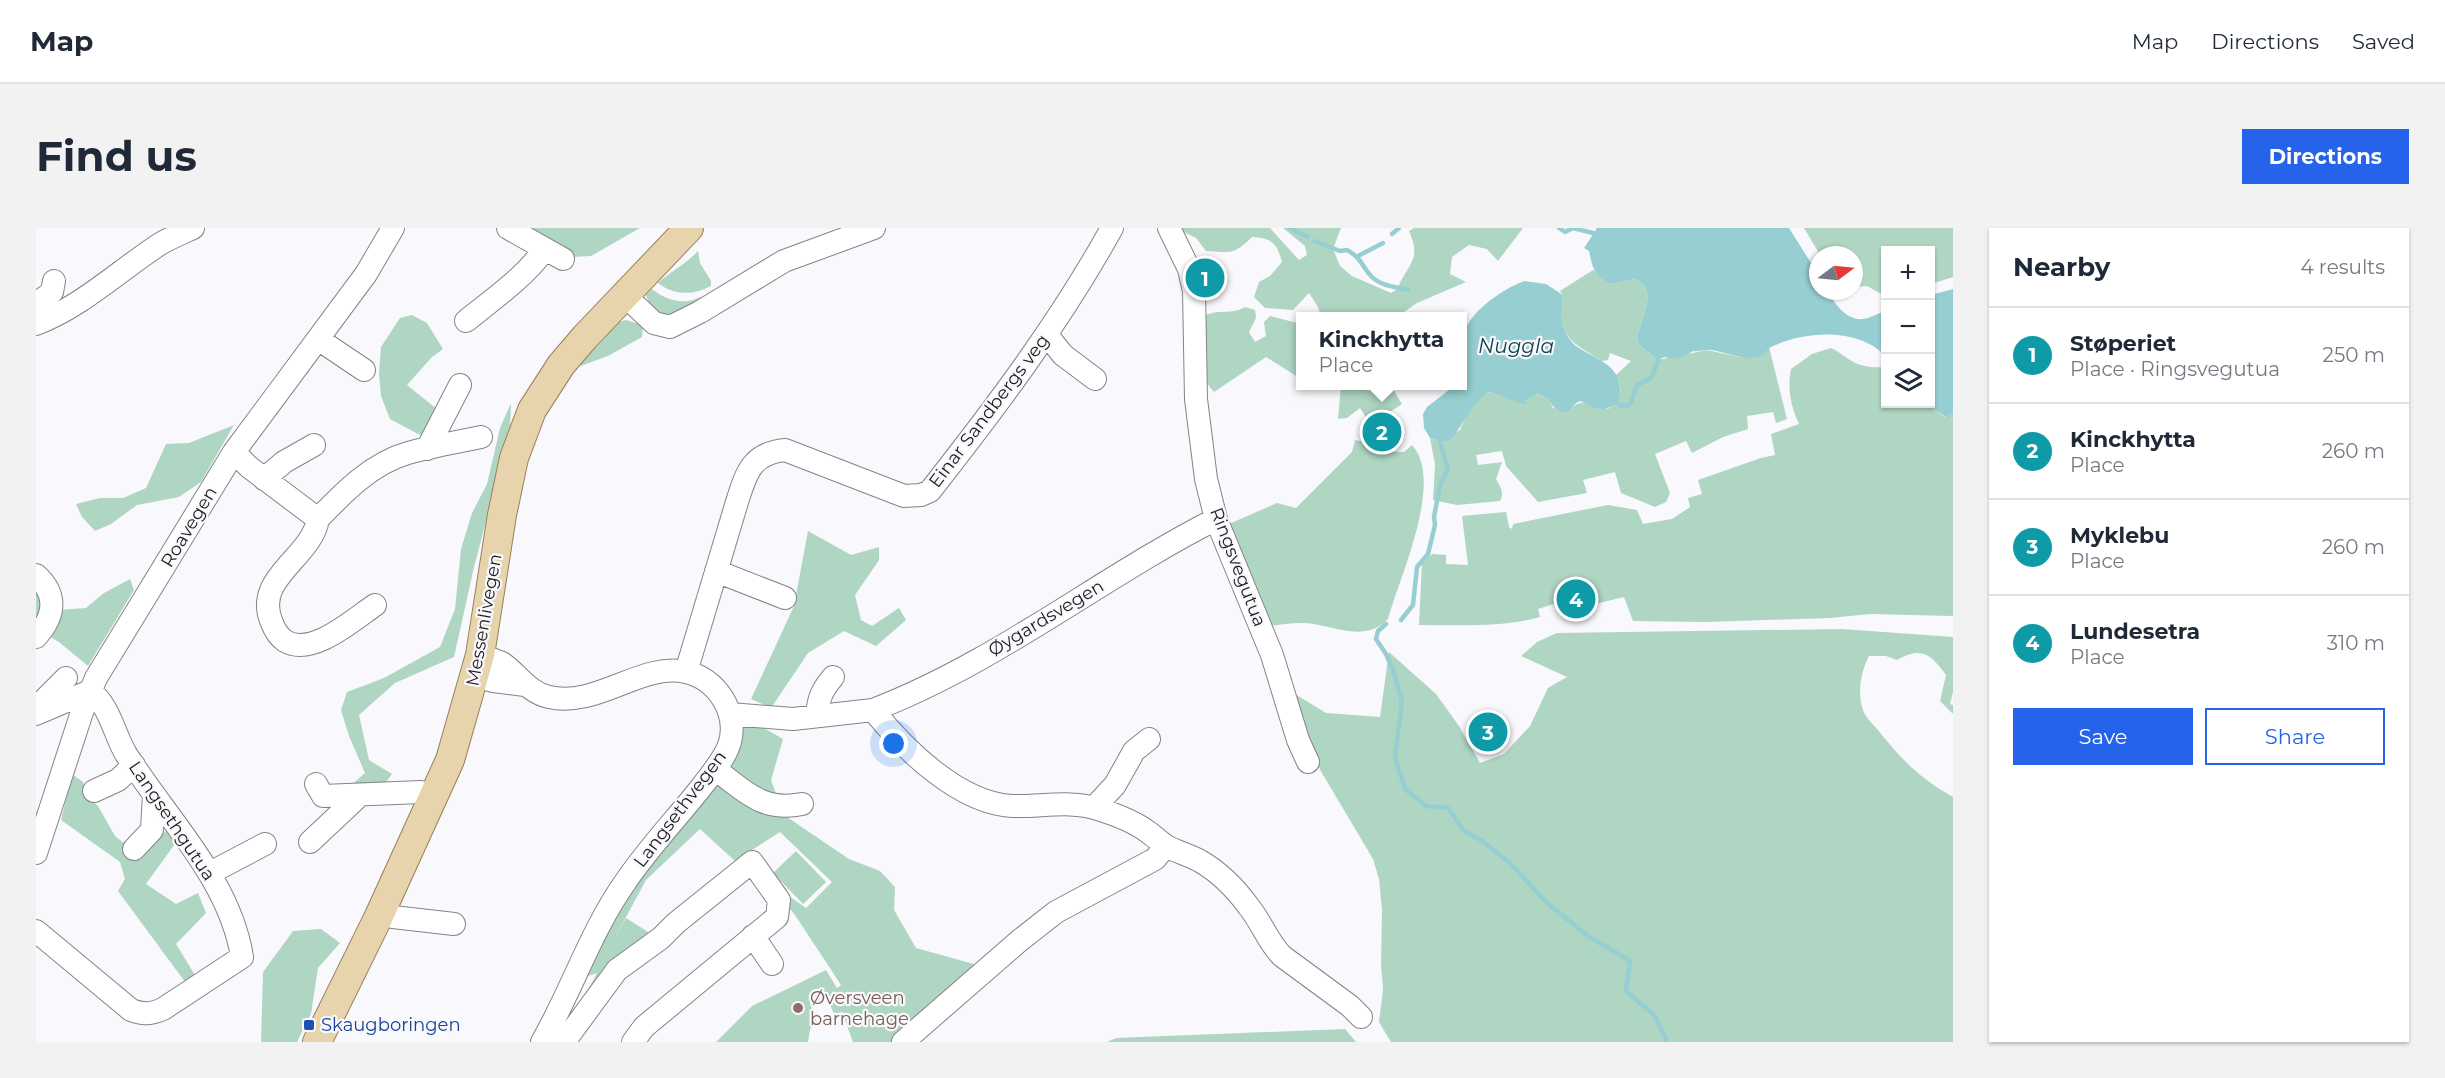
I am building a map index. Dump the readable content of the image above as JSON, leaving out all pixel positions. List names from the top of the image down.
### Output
{
  "streets": {
    "main road": ["Messenlivegen"],
    "street": [
      "Einar Sandbergs veg",
      "Roavegen",
      "Ringsvegutua",
      "Øygardsvegen",
      "Langsethvegen",
      "Langsethgutua"
    ]
  },
  "crossings": [
    ["Roavegen", "Langsethgutua"],
    ["Ringsvegutua", "Øygardsvegen"],
    ["Øygardsvegen", "Langsethvegen"]
  ],
  "water": ["Nuggla"],
  "places": {
    "other": ["Øversveen barnehage"],
    "transit": ["Skaugboringen"]
  },
  "north": "right",
  "page": {
    "header": "Map",
    "nav": ["Map", "Directions", "Saved"],
    "buttons": [
      "Directions",
      ["Save", "Share"]
    ],
    "title": "Find us",
    "heading": ["Nearby", "4 results"],
    "map_buttons": ["+", "−"],
    "pins": [
      "1",
      "2",
      "4",
      "3"
    ],
    "list": [
      {
        "mark": "1",
        "name": "Støperiet",
        "note": "Place · Ringsvegutua",
        "value": "250 m"
      },
      {
        "mark": "2",
        "name": "Kinckhytta",
        "note": "Place",
        "value": "260 m"
      },
      {
        "mark": "3",
        "name": "Myklebu",
        "note": "Place",
        "value": "260 m"
      },
      {
        "mark": "4",
        "name": "Lundesetra",
        "note": "Place",
        "value": "310 m"
      }
    ],
    "popup": ["Kinckhytta", "Place"]
  }
}
